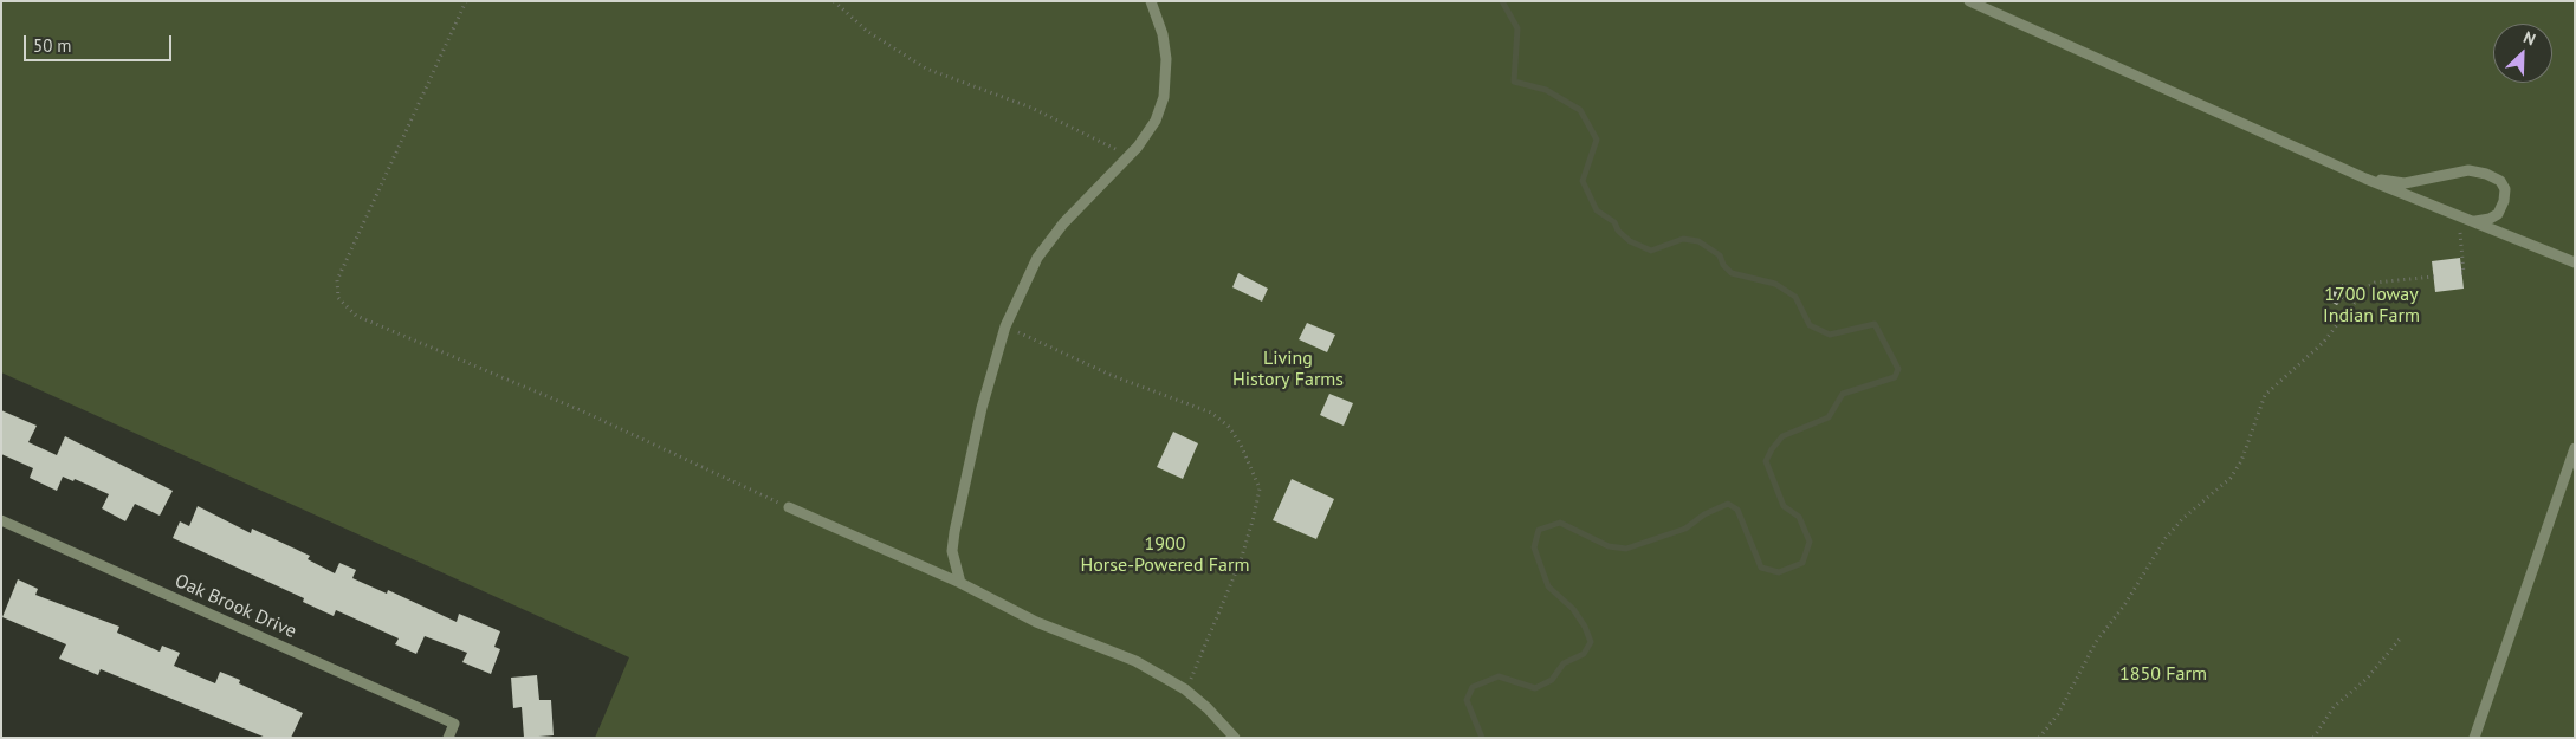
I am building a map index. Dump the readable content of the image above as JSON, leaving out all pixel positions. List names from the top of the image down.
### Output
{
  "streets": {
    "street": ["Oak Brook Drive"]
  },
  "parks": [
    "1700 Ioway Indian Farm",
    "Living History Farms",
    "1900 Horse-Powered Farm",
    "1850 Farm"
  ],
  "scale_bar": "50 m",
  "north": "top right"
}
